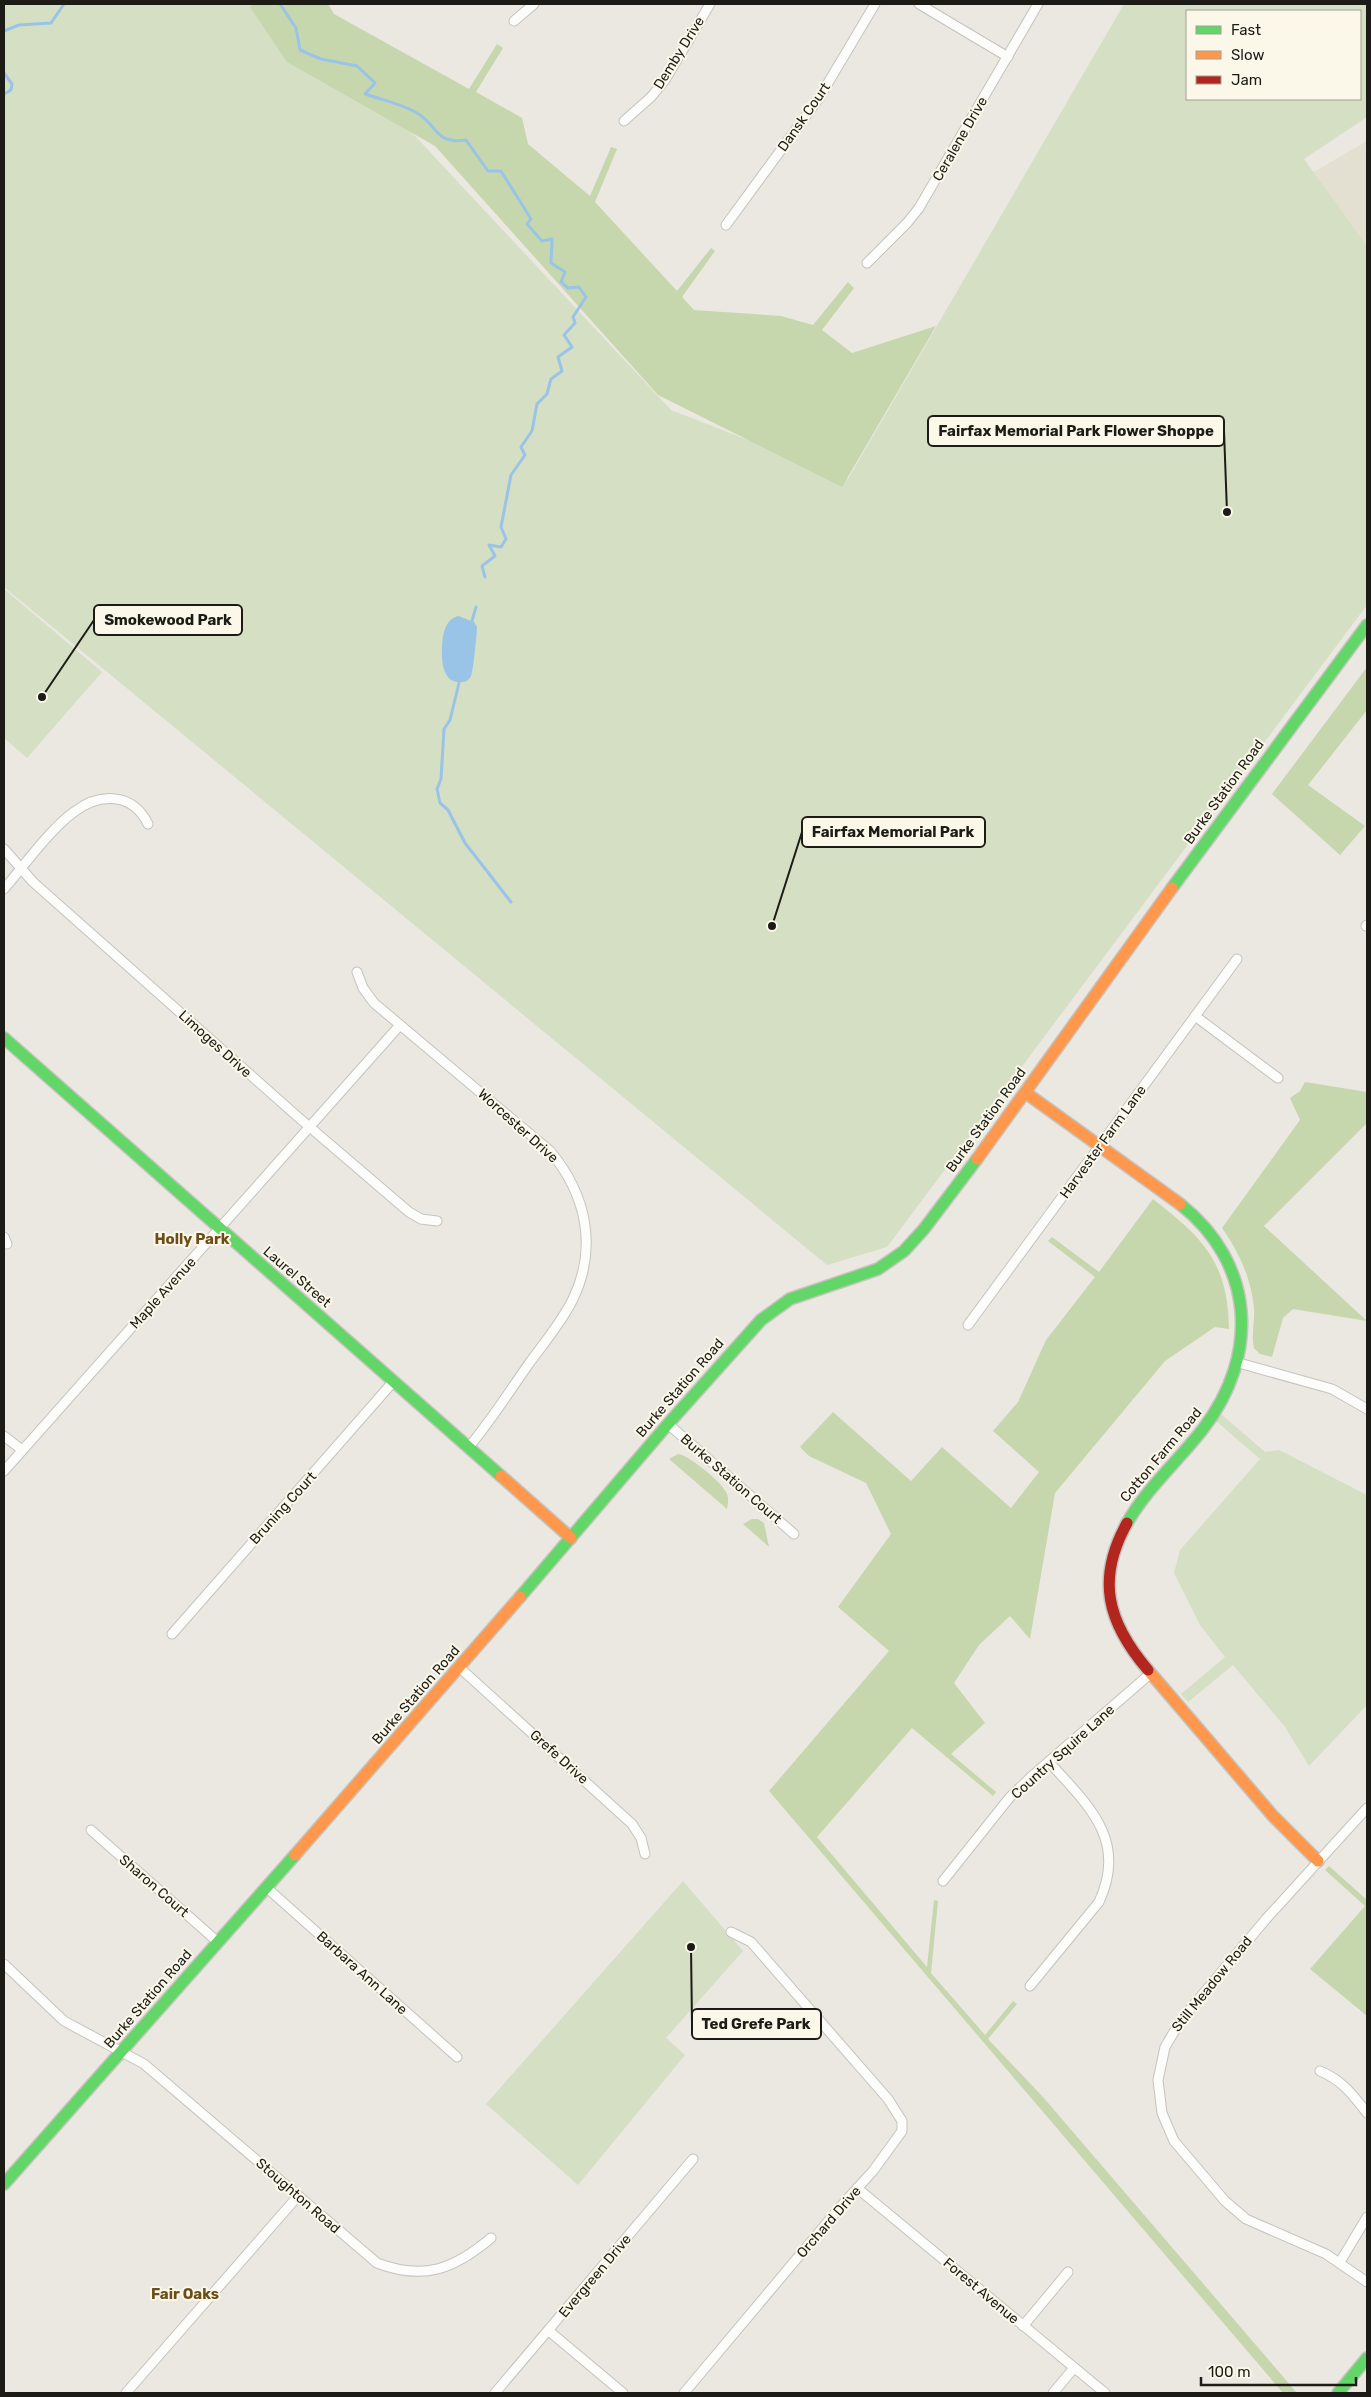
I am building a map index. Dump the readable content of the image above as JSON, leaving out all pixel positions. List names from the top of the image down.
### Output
{
  "streets": {
    "street": [
      "Demby Drive",
      "Dansk Court",
      "Ceralene Drive",
      "Burke Station Road",
      "Limoges Drive",
      "Worcester Drive",
      "Harvester Farm Lane",
      "Laurel Street",
      "Maple Avenue",
      "Cotton Farm Road",
      "Burke Station Court",
      "Bruning Court",
      "Country Squire Lane",
      "Grefe Drive",
      "Sharon Court",
      "Barbara Ann Lane",
      "Still Meadow Road",
      "Stoughton Road",
      "Orchard Drive",
      "Evergreen Drive",
      "Forest Avenue"
    ]
  },
  "crossings": [
    ["Burke Station Road", "Laurel Street"],
    ["Burke Station Road", "Cotton Farm Road"],
    ["Burke Station Road", "Burke Station Court"],
    ["Burke Station Road", "Grefe Drive"],
    ["Burke Station Road", "Sharon Court"],
    ["Burke Station Road", "Barbara Ann Lane"],
    ["Burke Station Road", "Stoughton Road"],
    ["Limoges Drive", "Maple Avenue"],
    ["Worcester Drive", "Laurel Street"],
    ["Worcester Drive", "Maple Avenue"],
    ["Harvester Farm Lane", "Cotton Farm Road"],
    ["Laurel Street", "Maple Avenue"],
    ["Laurel Street", "Bruning Court"],
    ["Cotton Farm Road", "Country Squire Lane"],
    ["Cotton Farm Road", "Still Meadow Road"],
    ["Orchard Drive", "Forest Avenue"]
  ],
  "districts": ["Holly Park", "Fair Oaks"],
  "places": [
    "Fairfax Memorial Park Flower Shoppe",
    "Smokewood Park",
    "Fairfax Memorial Park",
    "Ted Grefe Park"
  ],
  "legend": ["Fast", "Slow", "Jam"],
  "scale_bar": "100 m"
}
